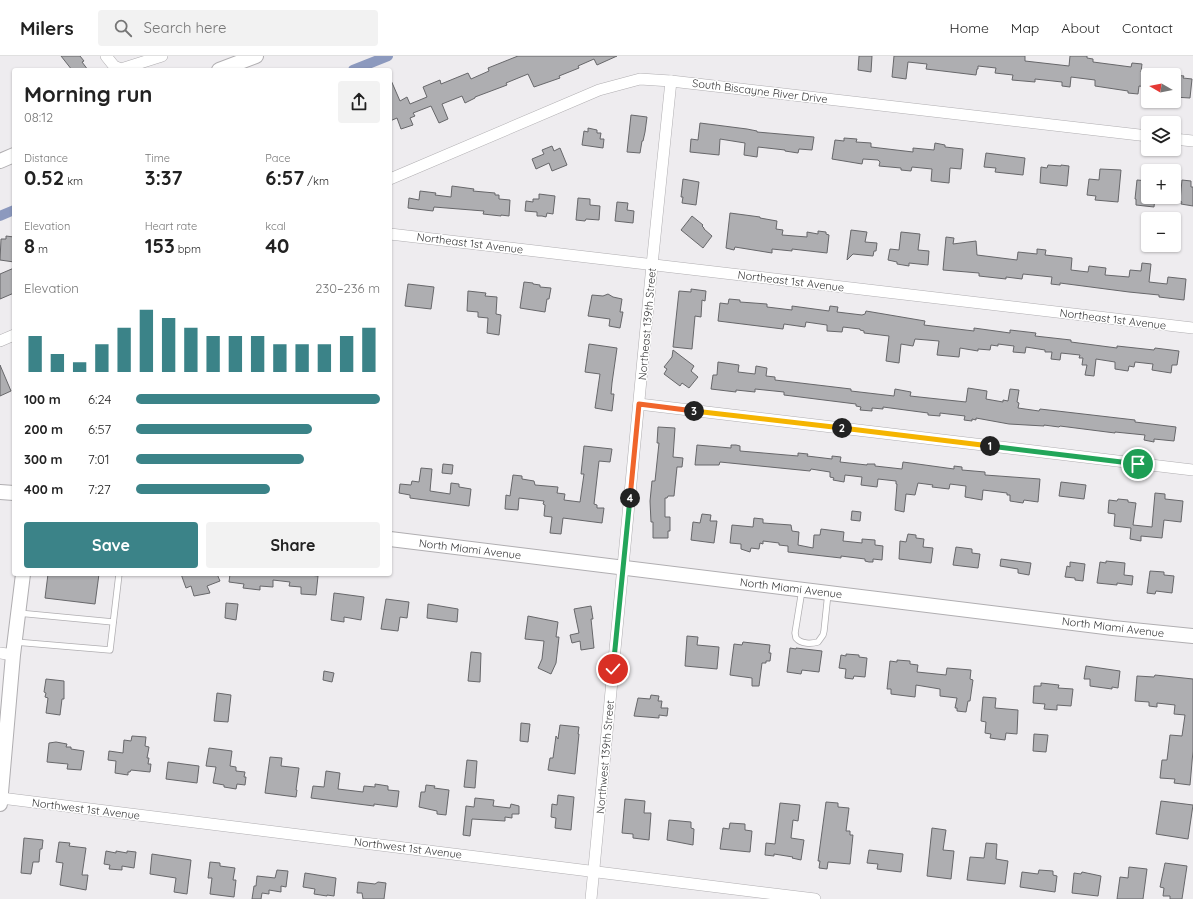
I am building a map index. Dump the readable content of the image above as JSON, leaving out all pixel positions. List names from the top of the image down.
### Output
{
  "streets": {
    "street": [
      "South Biscayne River Drive",
      "Northeast 1st Avenue",
      "Northeast 139th Street",
      "North Miami Avenue",
      "Northwest 139th Street",
      "Northwest 1st Avenue"
    ]
  },
  "crossings": [
    ["South Biscayne River Drive", "Northeast 139th Street"],
    ["Northeast 1st Avenue", "Northeast 139th Street"],
    ["Northeast 139th Street", "North Miami Avenue"],
    ["Northeast 139th Street", "Northwest 139th Street"],
    ["North Miami Avenue", "Northwest 139th Street"],
    ["Northwest 139th Street", "Northwest 1st Avenue"]
  ],
  "north": "left",
  "page": {
    "header": "Milers",
    "search": "Search here",
    "nav": [
      "Home",
      "Map",
      "About",
      "Contact"
    ],
    "map_buttons": ["+", "−"],
    "heading": ["Morning run", "08:12"],
    "stats": [
      ["Distance", "0.52 km"],
      ["Time", "3:37"],
      ["Pace", "6:57 /km"],
      ["Elevation", "8 m"],
      ["Heart rate", "153 bpm"],
      ["kcal", "40"]
    ],
    "chart": ["Elevation", "230–236 m"],
    "list": [
      {
        "name": "100 m",
        "note": "6:24"
      },
      {
        "name": "200 m",
        "note": "6:57"
      },
      {
        "name": "300 m",
        "note": "7:01"
      },
      {
        "name": "400 m",
        "note": "7:27"
      }
    ],
    "pins": [
      "3",
      "2",
      "1",
      "4"
    ],
    "buttons": ["Save", "Share"]
  }
}
